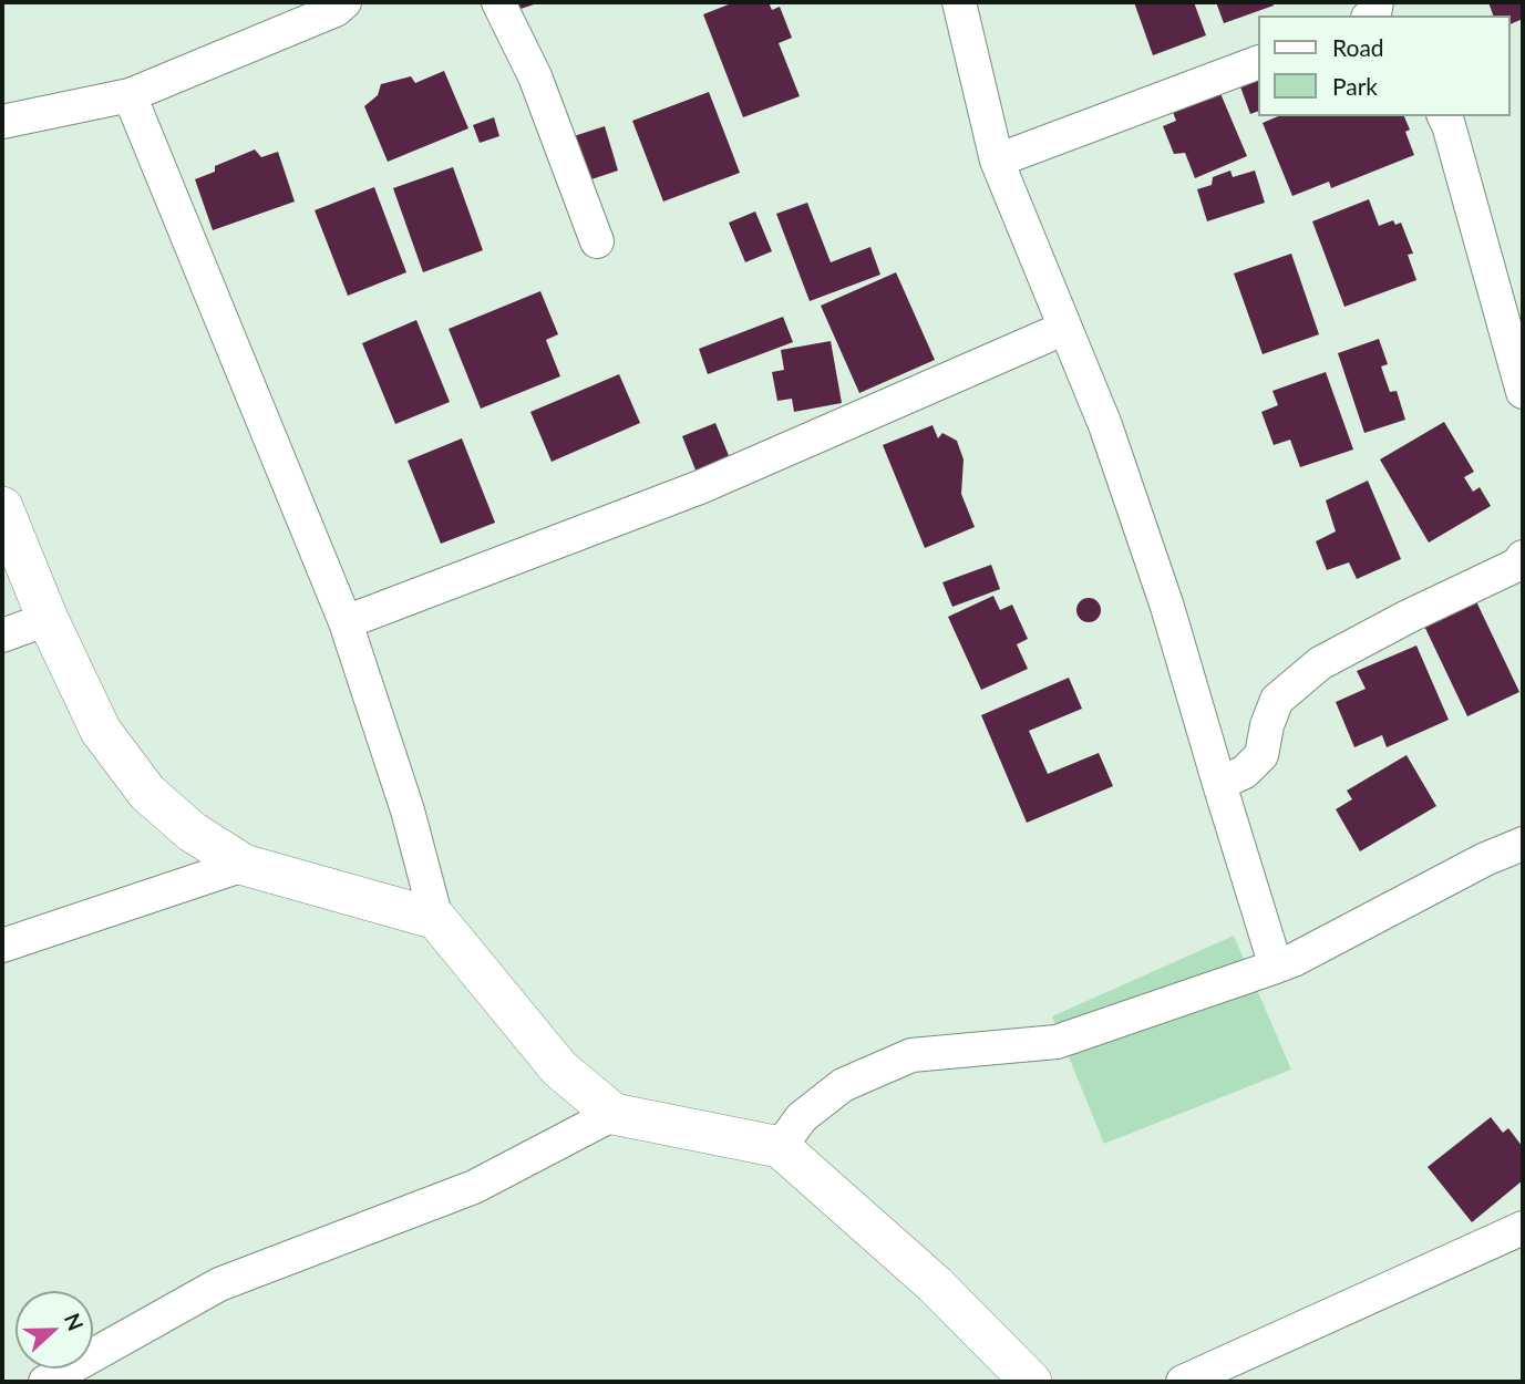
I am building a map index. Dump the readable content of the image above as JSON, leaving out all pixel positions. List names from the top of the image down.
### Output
{
  "legend": ["Road", "Park"],
  "north": "right"
}
